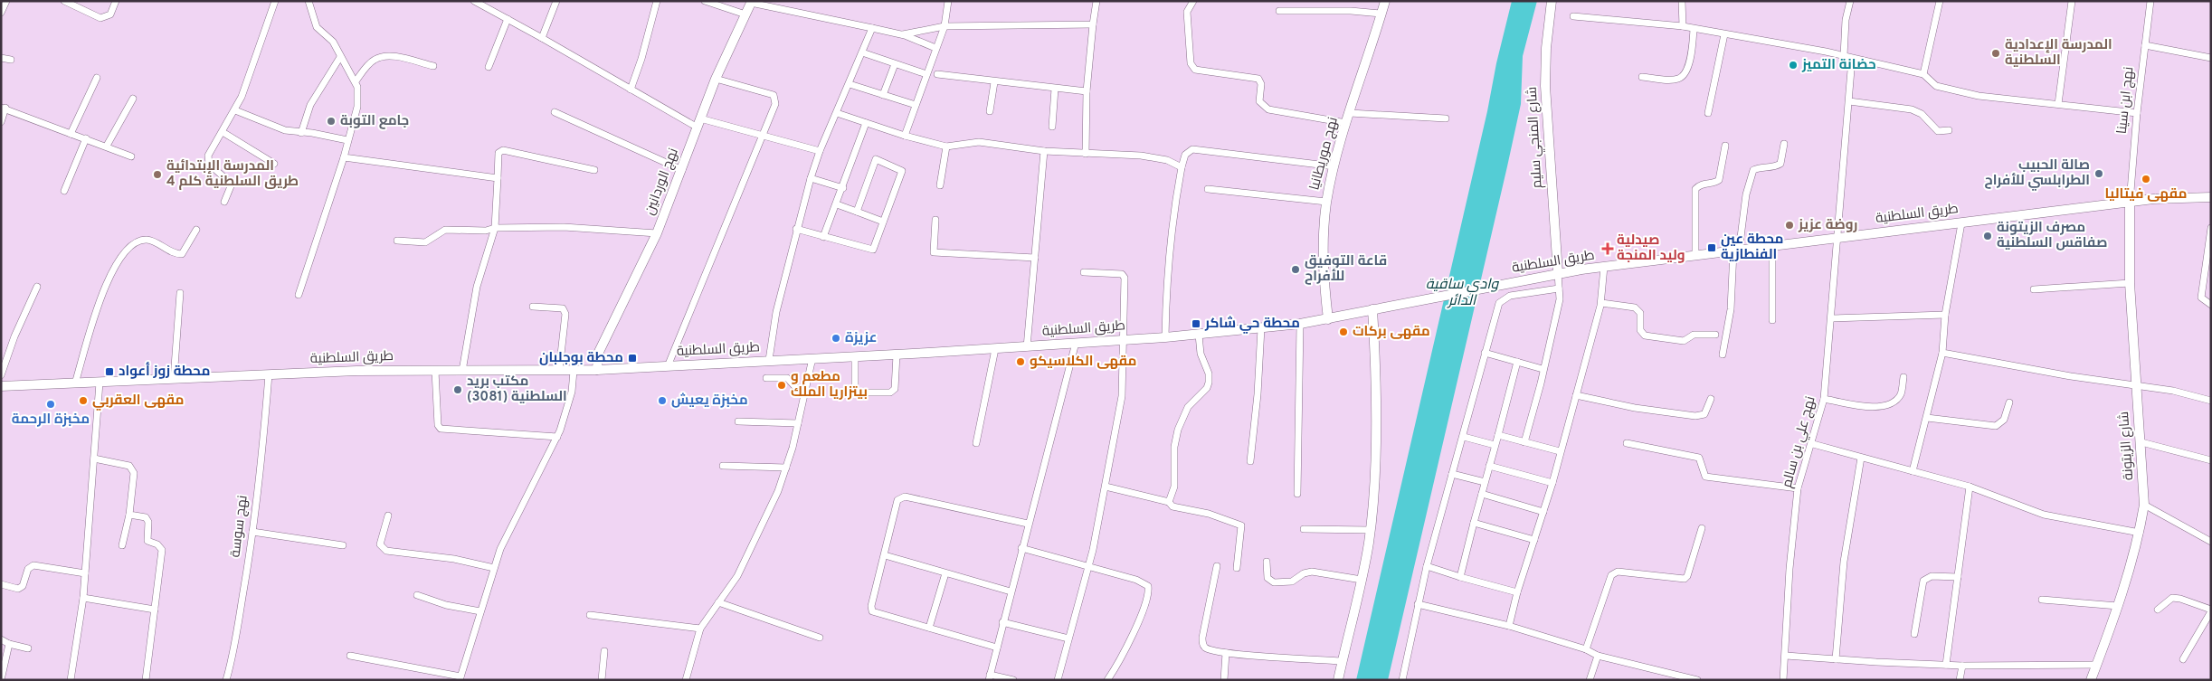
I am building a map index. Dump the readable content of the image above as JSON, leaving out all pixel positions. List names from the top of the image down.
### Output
{
  "streets": {
    "main road": [
      "شارع المنجي سليم",
      "نهج موريطانيا",
      "نهج الوردانين",
      "طريق السلطنية",
      "شارع الزيتونة"
    ],
    "street": ["نهج ابن سينا", "نهج علي بن سالم", "نهج سوسة"]
  },
  "crossings": [
    ["نهج ابن سينا", "طريق السلطنية"],
    ["نهج ابن سينا", "شارع الزيتونة"],
    ["شارع المنجي سليم", "طريق السلطنية"],
    ["نهج موريطانيا", "طريق السلطنية"],
    ["نهج الوردانين", "طريق السلطنية"],
    ["طريق السلطنية", "نهج علي بن سالم"],
    ["طريق السلطنية", "شارع الزيتونة"],
    ["طريق السلطنية", "نهج سوسة"]
  ],
  "water": ["وادي ساقية الدائر"],
  "places": {
    "other": [
      "المدرسة الإعدادية السلطنية",
      "حضانة التميز",
      "جامع التوبة",
      "صالة الحبيب الطرابلسي للأفراح",
      "المدرسة الإبتدائية طريق السلطنية كلم 4",
      "مقهى فيتاليا",
      "روضة عزيز",
      "مصرف الزيتونة صفاقس السلطنية",
      "قاعة التوفيق للأفراح",
      "مقهى بركات",
      "عزيزة",
      "مقهى الكلاسيكو",
      "مطعم و بيتزاريا الملك",
      "مكتب بريد السلطنية (3081)",
      "مقهى العقربي",
      "مخبزة يعيش",
      "مخبزة الرحمة"
    ],
    "transit": [
      "محطة عين الفنطازية",
      "محطة حي شاكر",
      "محطة بوجلبان",
      "محطة زوز أعواد"
    ],
    "health": ["صيدلية وليد المنجة"]
  }
}
